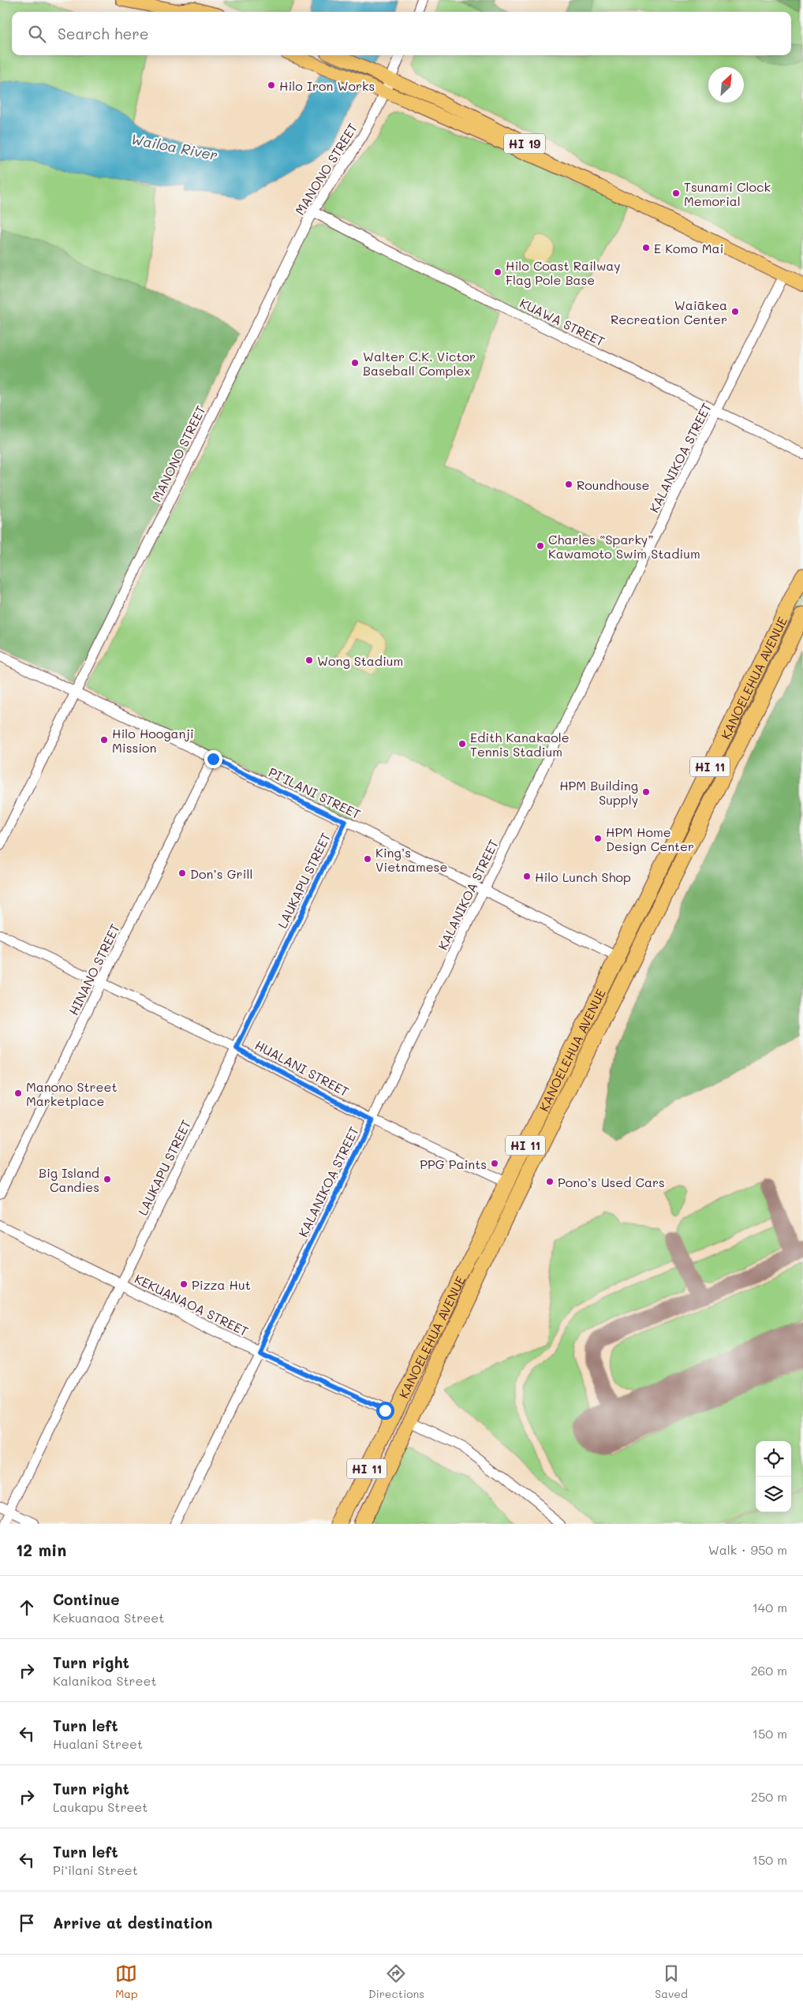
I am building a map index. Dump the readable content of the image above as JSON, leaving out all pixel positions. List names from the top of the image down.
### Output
{
  "streets": {
    "highway": ["KANOELEHUA AVENUE", "HI 11"],
    "main road": ["HI 19"],
    "street": [
      "MANONO STREET",
      "KUAWA STREET",
      "KALANIKOA STREET",
      "PI‘ILANI STREET",
      "LAUKAPU STREET",
      "HINANO STREET",
      "HUALANI STREET",
      "KEKUANAOA STREET"
    ]
  },
  "crossings": [
    ["HI 19", "MANONO STREET"],
    ["HI 19", "KALANIKOA STREET"],
    ["MANONO STREET", "KUAWA STREET"],
    ["MANONO STREET", "PI‘ILANI STREET"],
    ["KUAWA STREET", "KALANIKOA STREET"],
    ["KALANIKOA STREET", "PI‘ILANI STREET"],
    ["KALANIKOA STREET", "HUALANI STREET"],
    ["KALANIKOA STREET", "KEKUANAOA STREET"],
    ["KANOELEHUA AVENUE", "PI‘ILANI STREET"],
    ["KANOELEHUA AVENUE", "HUALANI STREET"],
    ["KANOELEHUA AVENUE", "KEKUANAOA STREET"],
    ["PI‘ILANI STREET", "LAUKAPU STREET"],
    ["PI‘ILANI STREET", "HINANO STREET"],
    ["LAUKAPU STREET", "HUALANI STREET"],
    ["LAUKAPU STREET", "KEKUANAOA STREET"],
    ["HINANO STREET", "HUALANI STREET"]
  ],
  "water": ["Wailoa River"],
  "places": [
    "Hilo Iron Works",
    "Tsunami Clock Memorial",
    "E Komo Mai",
    "Hilo Coast Railway Flag Pole Base",
    "Waiākea Recreation Center",
    "Walter C.K. Victor Baseball Complex",
    "Roundhouse",
    "Charles “Sparky” Kawamoto Swim Stadium",
    "Wong Stadium",
    "Hilo Hooganji Mission",
    "Edith Kanakaole Tennis Stadium",
    "HPM Building Supply",
    "HPM Home Design Center",
    "King’s Vietnamese",
    "Don’s Grill",
    "Hilo Lunch Shop",
    "Manono Street Marketplace",
    "PPG Paints",
    "Big Island Candies",
    "Pono’s Used Cars",
    "Pizza Hut"
  ],
  "north": "top right",
  "page": {
    "search": "Search here",
    "heading": ["12 min", "Walk · 950 m"],
    "list": [
      ["Continue", "Kekuanaoa Street", "140 m"],
      ["Turn right", "Kalanikoa Street", "260 m"],
      ["Turn left", "Hualani Street", "150 m"],
      ["Turn right", "Laukapu Street", "250 m"],
      ["Turn left", "Pi‘ilani Street", "150 m"],
      "Arrive at destination"
    ],
    "nav": ["Map", "Directions", "Saved"]
  }
}
